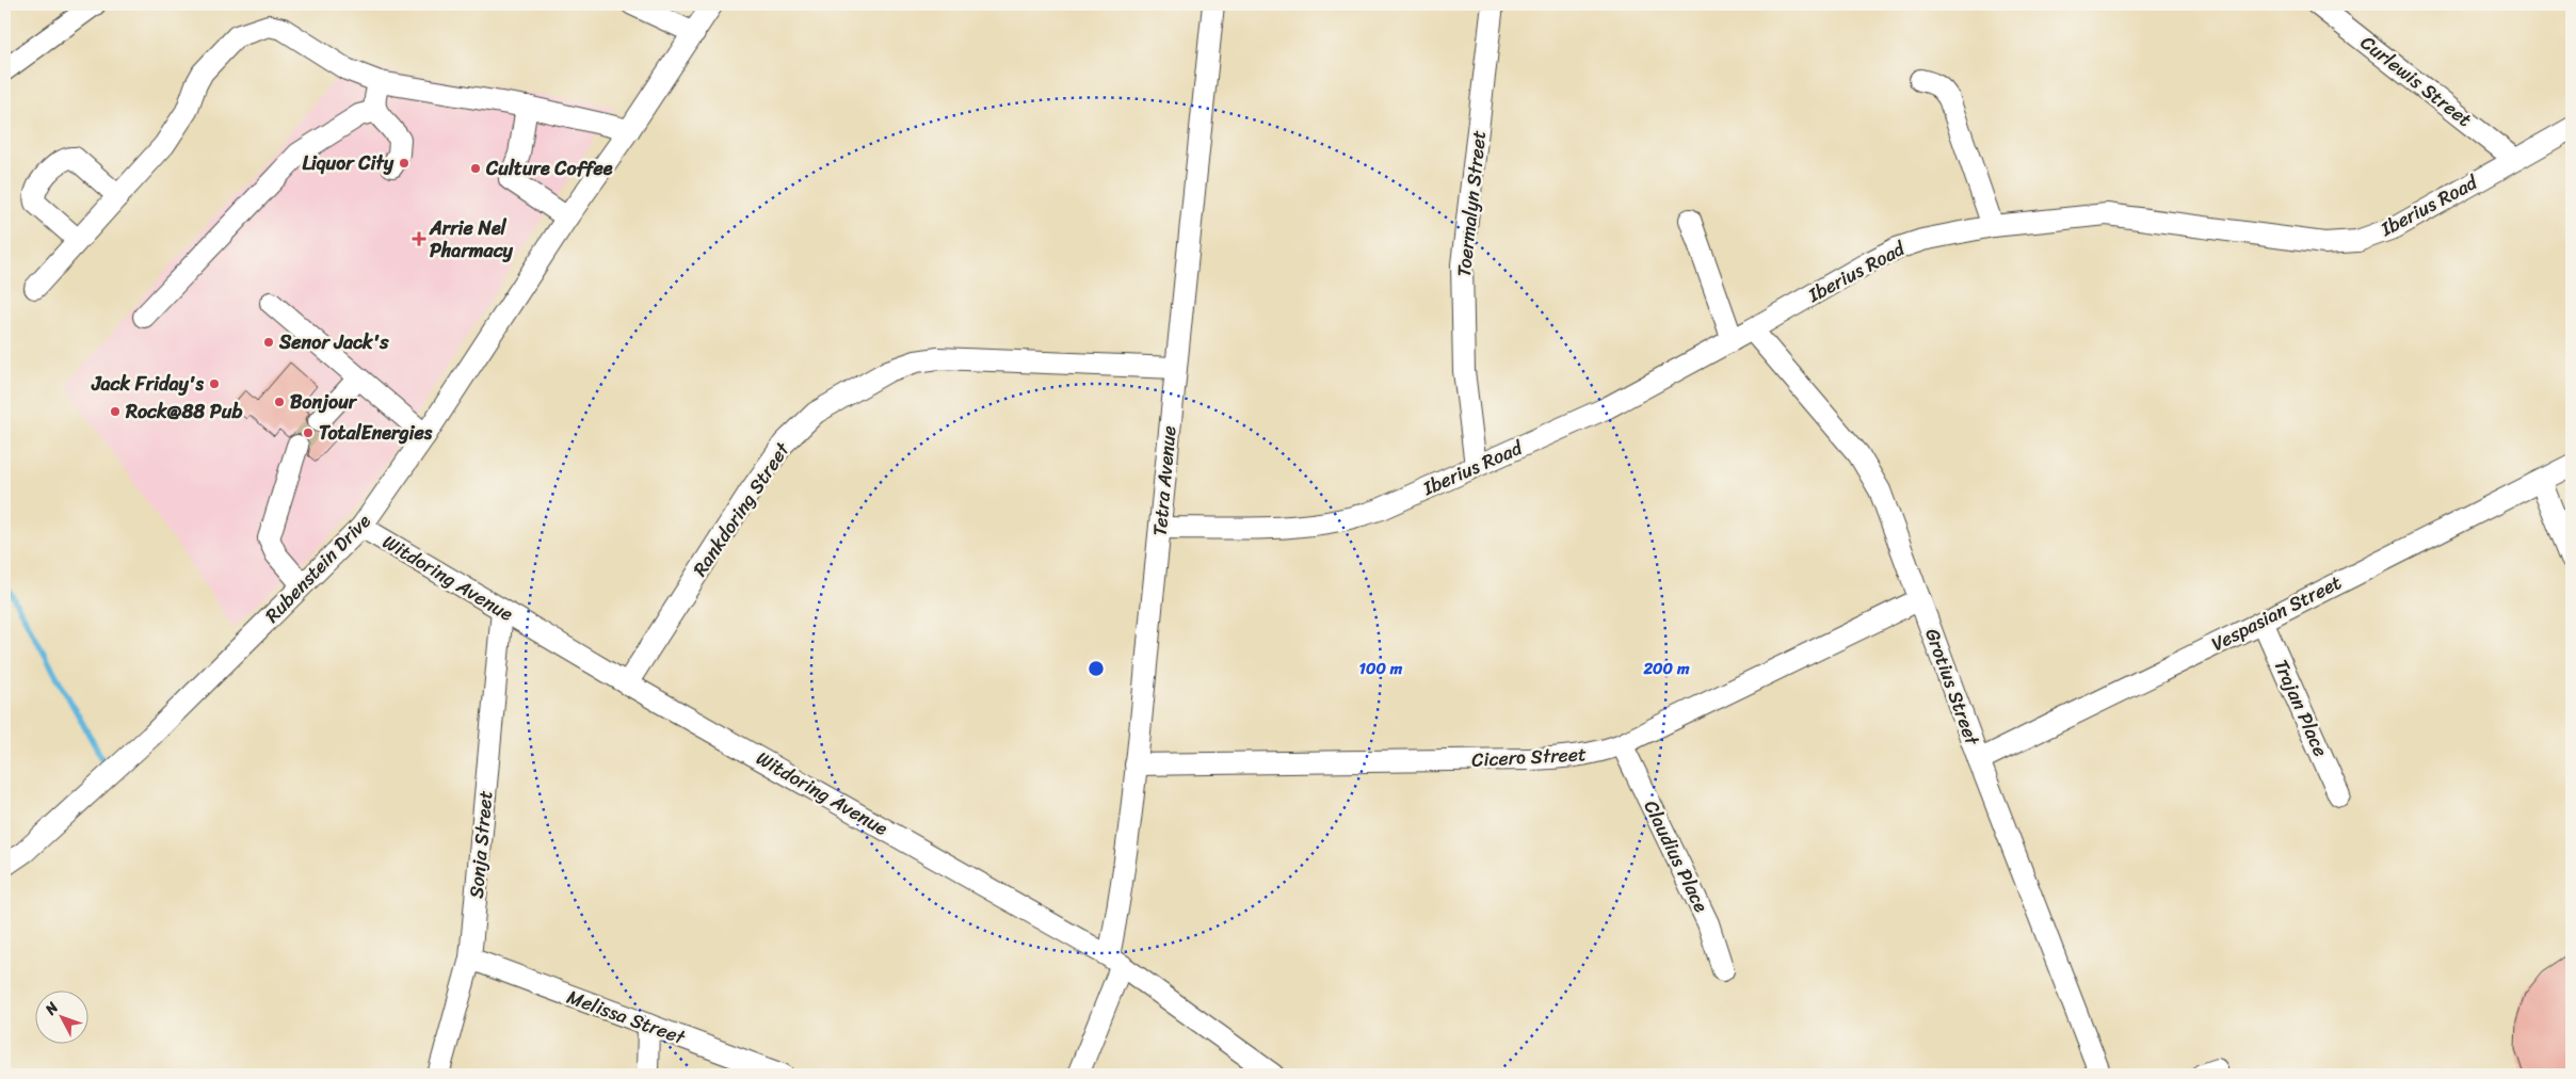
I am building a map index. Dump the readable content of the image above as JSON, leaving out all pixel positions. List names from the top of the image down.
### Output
{
  "streets": {
    "street": [
      "Curlewis Street",
      "Toermalyn Street",
      "Iberius Road",
      "Tetra Avenue",
      "Rankdoring Street",
      "Rubenstein Drive",
      "Witdoring Avenue",
      "Vespasian Street",
      "Grotius Street",
      "Trajan Place",
      "Cicero Street",
      "Sonja Street",
      "Claudius Place",
      "Melissa Street"
    ]
  },
  "crossings": [
    ["Curlewis Street", "Iberius Road"],
    ["Toermalyn Street", "Iberius Road"],
    ["Iberius Road", "Tetra Avenue"],
    ["Iberius Road", "Grotius Street"],
    ["Tetra Avenue", "Rankdoring Street"],
    ["Tetra Avenue", "Witdoring Avenue"],
    ["Tetra Avenue", "Cicero Street"],
    ["Rankdoring Street", "Witdoring Avenue"],
    ["Rubenstein Drive", "Witdoring Avenue"],
    ["Witdoring Avenue", "Sonja Street"],
    ["Vespasian Street", "Grotius Street"],
    ["Vespasian Street", "Trajan Place"],
    ["Grotius Street", "Cicero Street"],
    ["Cicero Street", "Claudius Place"],
    ["Sonja Street", "Melissa Street"]
  ],
  "places": {
    "other": [
      "Liquor City",
      "Culture Coffee",
      "Senor Jack's",
      "Jack Friday's",
      "Bonjour",
      "Rock@88 Pub",
      "TotalEnergies"
    ],
    "health": ["Arrie Nel Pharmacy"]
  },
  "north": "top left",
  "rings": ["100 m", "200 m"]
}
